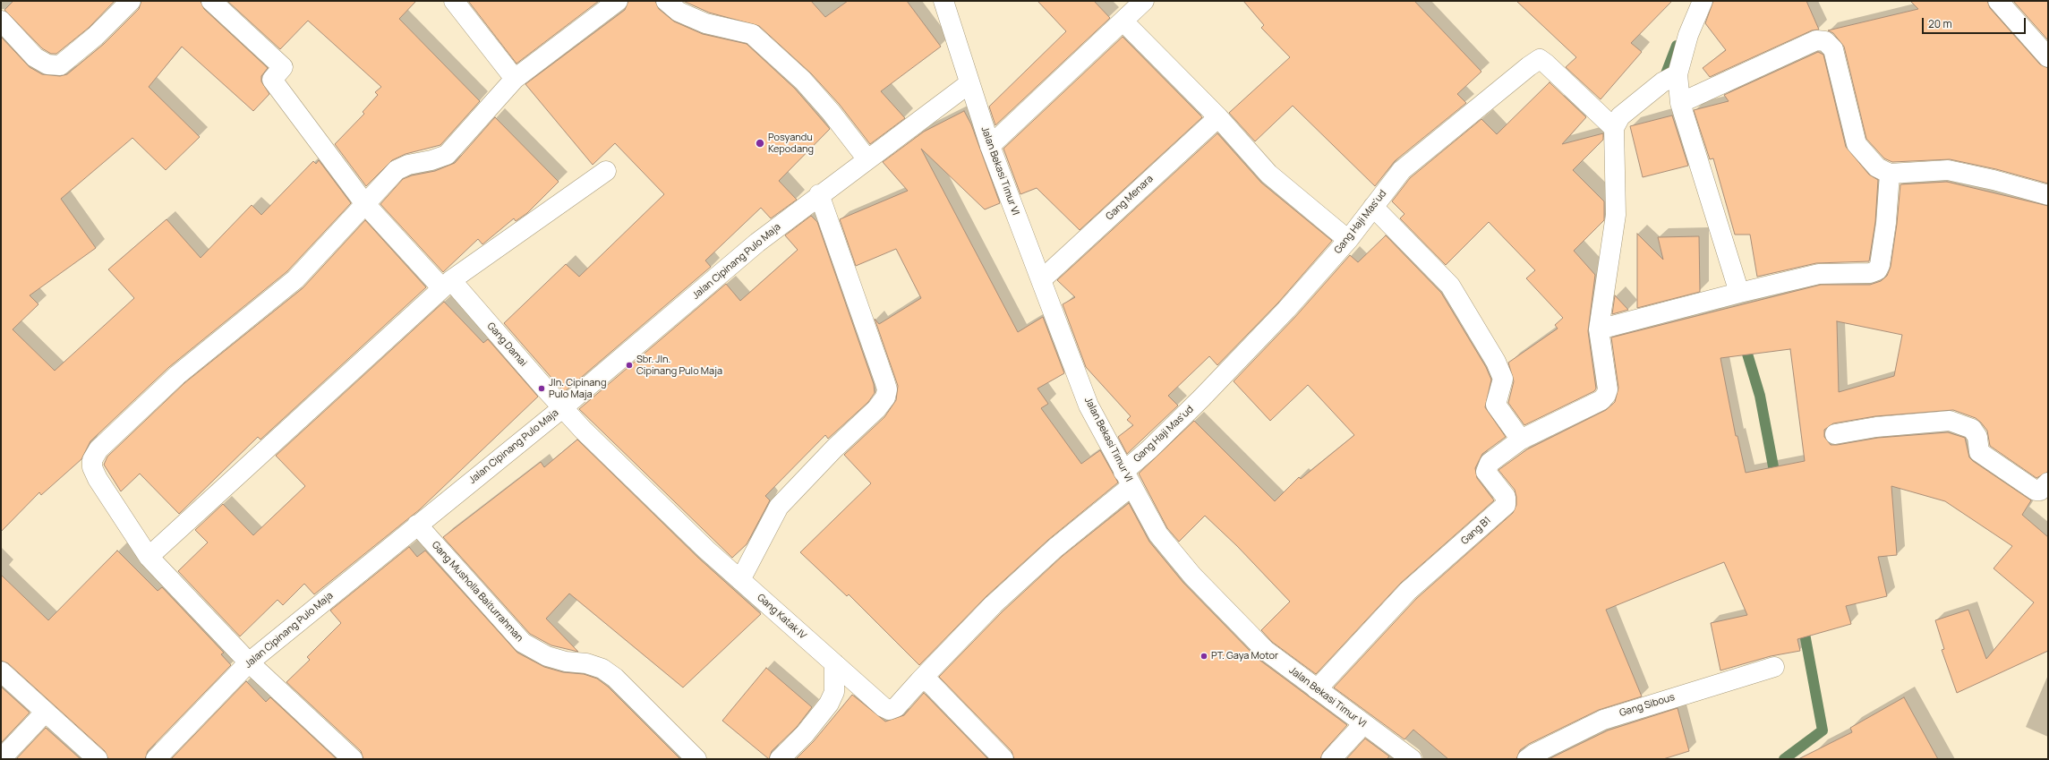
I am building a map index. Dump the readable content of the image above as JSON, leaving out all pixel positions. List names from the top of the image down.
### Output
{
  "streets": {
    "street": [
      "Jalan Bekasi Timur VI",
      "Gang Menara",
      "Gang Haji Mas'ud",
      "Jalan Cipinang Pulo Maja",
      "Gang Damai",
      "Gang B1",
      "Gang Musholla Baiturrahman",
      "Gang Katak IV",
      "Gang Sibous"
    ]
  },
  "crossings": [
    ["Jalan Bekasi Timur VI", "Gang Menara"],
    ["Jalan Bekasi Timur VI", "Gang Haji Mas'ud"],
    ["Jalan Bekasi Timur VI", "Jalan Cipinang Pulo Maja"],
    ["Jalan Bekasi Timur VI", "Gang B1"],
    ["Gang Haji Mas'ud", "Gang Katak IV"],
    ["Jalan Cipinang Pulo Maja", "Gang Damai"],
    ["Jalan Cipinang Pulo Maja", "Gang Musholla Baiturrahman"],
    ["Jalan Cipinang Pulo Maja", "Gang Katak IV"],
    ["Gang Damai", "Gang Katak IV"]
  ],
  "places": [
    "Posyandu Kepodang",
    "Sbr. Jln. Cipinang Pulo Maja",
    "Jln. Cipinang Pulo Maja",
    "PT. Gaya Motor"
  ],
  "scale_bar": "20 m"
}
